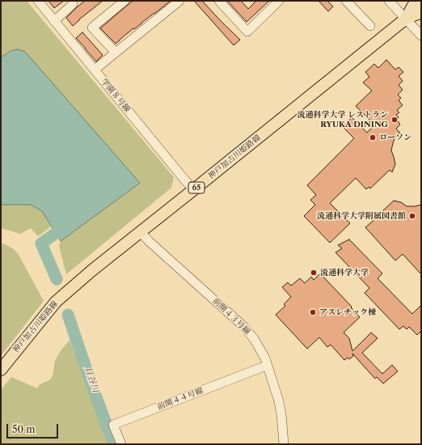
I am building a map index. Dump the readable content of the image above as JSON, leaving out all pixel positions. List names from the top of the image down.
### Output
{
  "streets": {
    "main road": ["神戸加古川姫路線", "65"],
    "street": ["学園８号線", "前開４３号線", "前開４４号線"]
  },
  "crossings": [
    ["学園８号線", "神戸加古川姫路線"],
    ["神戸加古川姫路線", "前開４３号線"],
    ["前開４３号線", "前開４４号線"]
  ],
  "water": ["貝谷川"],
  "places": [
    "流通科学大学 レストラン RYUKA DINING",
    "ローソン",
    "流通科学大学附属図書館",
    "流通科学大学",
    "アスレチック棟"
  ],
  "scale_bar": "50 m"
}
